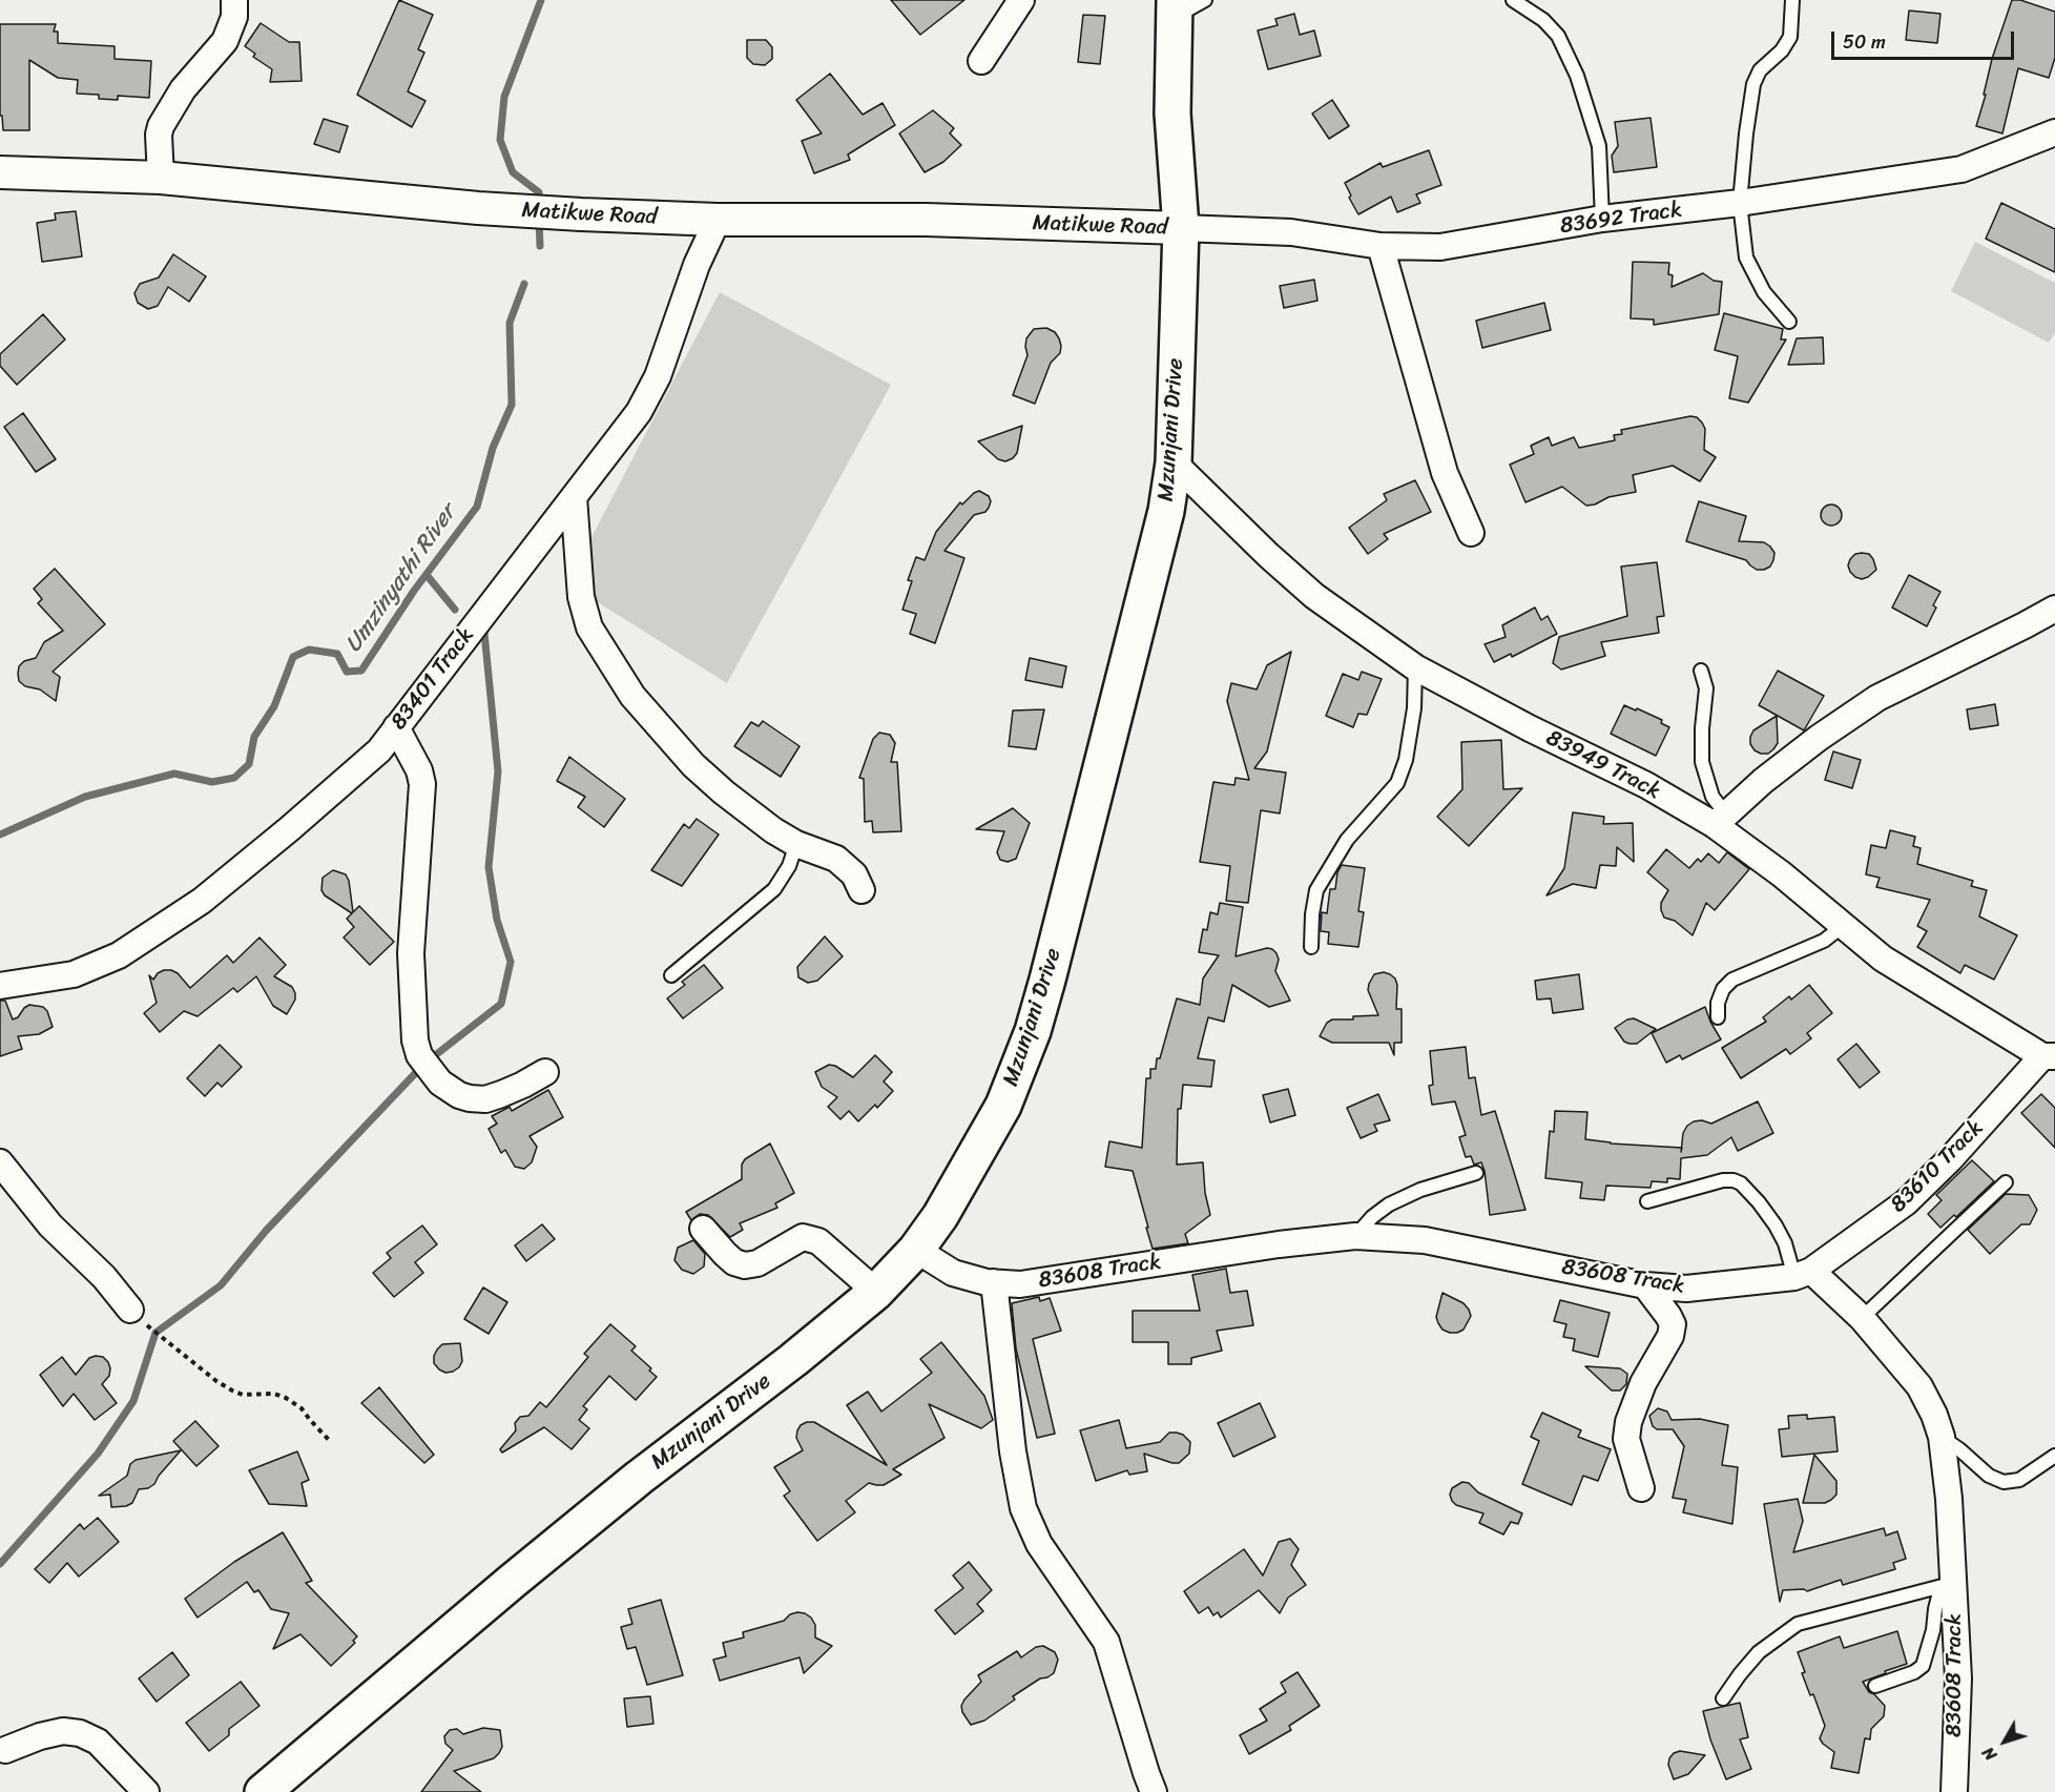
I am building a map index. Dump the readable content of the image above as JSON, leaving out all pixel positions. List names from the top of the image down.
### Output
{
  "streets": {
    "main road": ["Mzunjani Drive"],
    "street": [
      "Matikwe Road",
      "83692 Track",
      "83401 Track",
      "83949 Track",
      "83610 Track",
      "83608 Track"
    ]
  },
  "crossings": [
    ["Matikwe Road", "83692 Track"],
    ["Matikwe Road", "Mzunjani Drive"],
    ["Matikwe Road", "83401 Track"],
    ["83692 Track", "Mzunjani Drive"],
    ["Mzunjani Drive", "83949 Track"],
    ["Mzunjani Drive", "83608 Track"],
    ["83949 Track", "83610 Track"],
    ["83610 Track", "83608 Track"]
  ],
  "water": ["Umzinyathi River"],
  "scale_bar": "50 m",
  "north": "bottom left"
}
